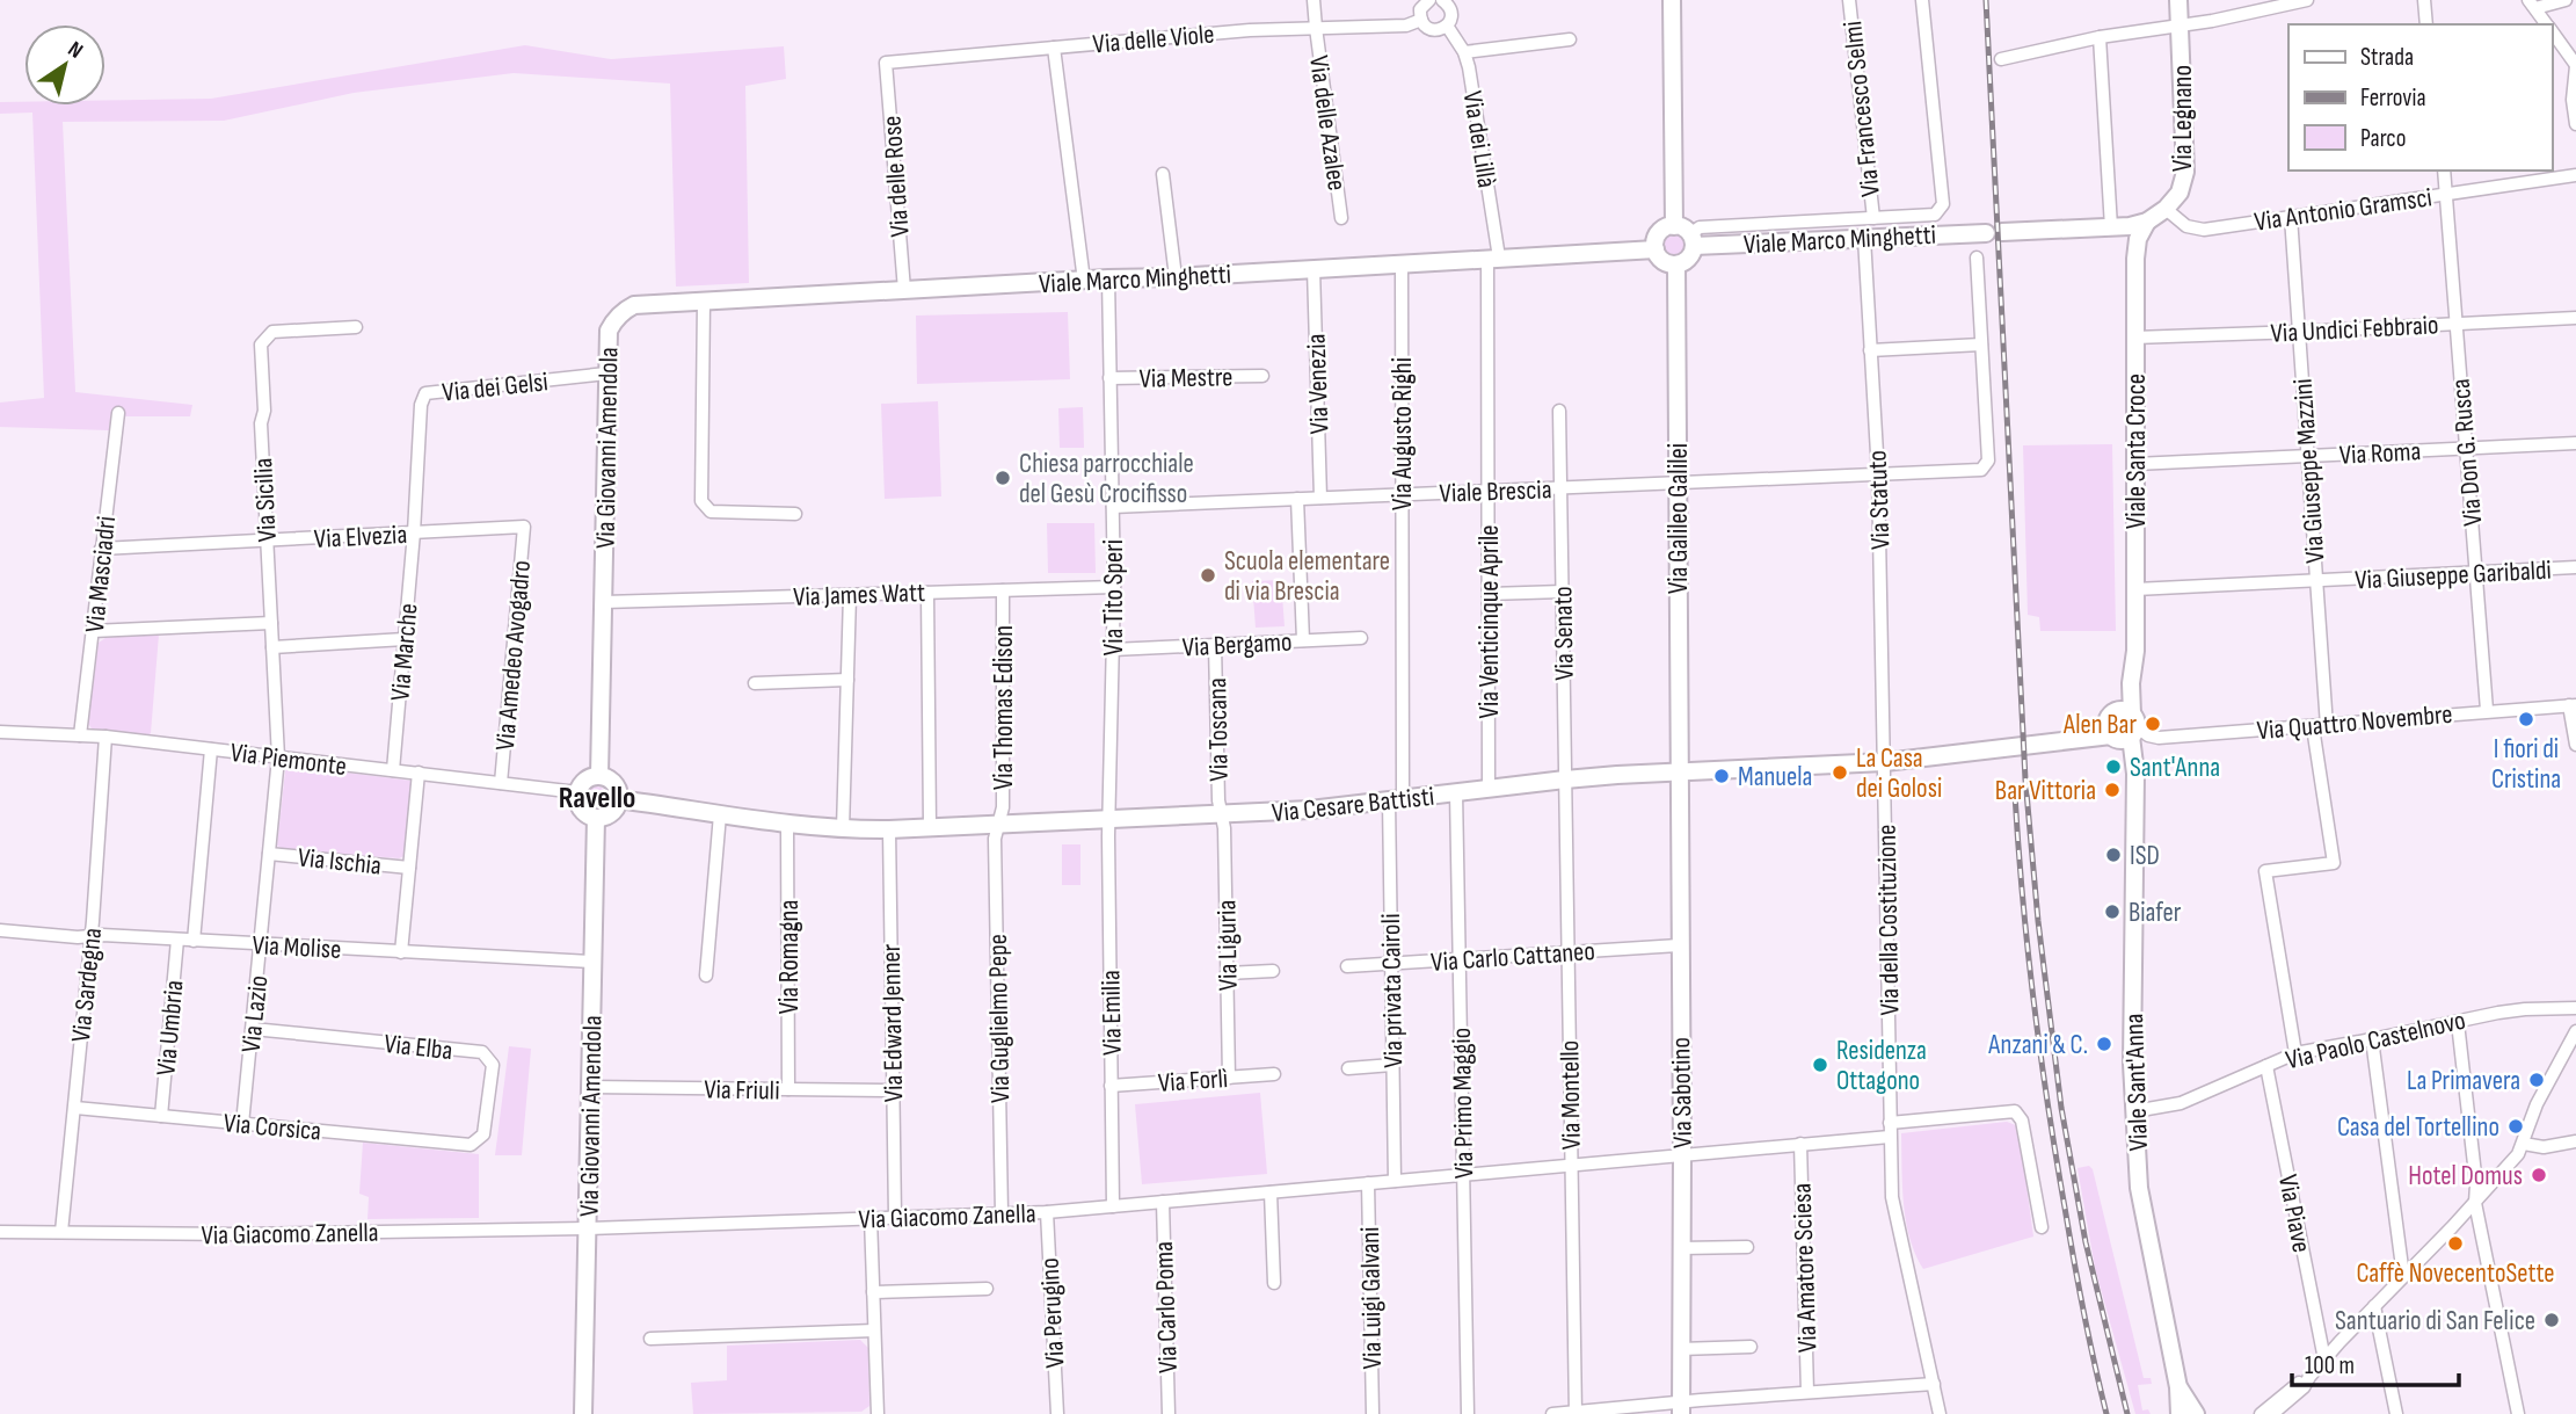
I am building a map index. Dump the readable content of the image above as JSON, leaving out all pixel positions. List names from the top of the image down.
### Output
{
  "streets": {
    "street": [
      "Via delle Viole",
      "Via Francesco Selmi",
      "Via Legnano",
      "Via delle Azalee",
      "Via dei Lillà",
      "Via delle Rose",
      "Via Antonio Gramsci",
      "Viale Marco Minghetti",
      "Via Undici Febbraio",
      "Via Mestre",
      "Via Venezia",
      "Via dei Gelsi",
      "Via Augusto Righi",
      "Via Giovanni Amendola",
      "Viale Santa Croce",
      "Via Roma",
      "Via Don G. Rusca",
      "Via Giuseppe Mazzini",
      "Viale Brescia",
      "Via Sicilia",
      "Via Statuto",
      "Via Galileo Galilei",
      "Via Elvezia",
      "Via Masciadri",
      "Via Giuseppe Garibaldi",
      "Via James Watt",
      "Via Tito Speri",
      "Via Venticinque Aprile",
      "Via Senato",
      "Via Bergamo",
      "Via Marche",
      "Via Amedeo Avogadro",
      "Via Thomas Edison",
      "Via Quattro Novembre",
      "Via Toscana",
      "Via Piemonte",
      "Via Cesare Battisti",
      "Via Ischia",
      "Via della Costituzione",
      "Via Liguria",
      "Via Molise",
      "Via Carlo Cattaneo",
      "Via Romagna",
      "Via Sardegna",
      "Via privata Cairoli",
      "Via Emilia",
      "Via Lazio",
      "Via Guglielmo Pepe",
      "Via Edward Jenner",
      "Via Umbria",
      "Via Paolo Castelnovo",
      "Via Elba",
      "Via Forlì",
      "Viale Sant'Anna",
      "Via Friuli",
      "Via Sabotino",
      "Via Montello",
      "Via Primo Maggio",
      "Via Corsica",
      "Via Piave",
      "Via Giacomo Zanella",
      "Via Amatore Sciesa",
      "Via Luigi Galvani",
      "Via Carlo Poma",
      "Via Perugino"
    ]
  },
  "crossings": [
    ["Via delle Viole", "Via delle Azalee"],
    ["Via delle Viole", "Via delle Rose"],
    ["Via Legnano", "Via Antonio Gramsci"],
    ["Via Legnano", "Viale Marco Minghetti"],
    ["Via Legnano", "Viale Santa Croce"],
    ["Via dei Lillà", "Viale Marco Minghetti"],
    ["Via dei Lillà", "Via Venticinque Aprile"],
    ["Via delle Rose", "Viale Marco Minghetti"],
    ["Via Antonio Gramsci", "Via Don G. Rusca"],
    ["Via Antonio Gramsci", "Via Giuseppe Mazzini"],
    ["Viale Marco Minghetti", "Via Venezia"],
    ["Viale Marco Minghetti", "Via Augusto Righi"],
    ["Viale Marco Minghetti", "Via Giovanni Amendola"],
    ["Viale Marco Minghetti", "Viale Santa Croce"],
    ["Viale Marco Minghetti", "Via Statuto"],
    ["Viale Marco Minghetti", "Via Galileo Galilei"],
    ["Viale Marco Minghetti", "Via Tito Speri"],
    ["Viale Marco Minghetti", "Via Venticinque Aprile"],
    ["Via Undici Febbraio", "Viale Santa Croce"],
    ["Via Undici Febbraio", "Via Don G. Rusca"],
    ["Via Undici Febbraio", "Via Giuseppe Mazzini"],
    ["Via Mestre", "Via Tito Speri"],
    ["Via Venezia", "Viale Brescia"],
    ["Via dei Gelsi", "Via Giovanni Amendola"],
    ["Via dei Gelsi", "Via Elvezia"],
    ["Via dei Gelsi", "Via Marche"],
    ["Via Augusto Righi", "Viale Brescia"],
    ["Via Augusto Righi", "Via Cesare Battisti"],
    ["Via Augusto Righi", "Via privata Cairoli"],
    ["Via Giovanni Amendola", "Via James Watt"],
    ["Via Giovanni Amendola", "Via Piemonte"],
    ["Via Giovanni Amendola", "Via Cesare Battisti"],
    ["Via Giovanni Amendola", "Via Molise"],
    ["Via Giovanni Amendola", "Via Friuli"],
    ["Via Giovanni Amendola", "Via Giacomo Zanella"],
    ["Viale Santa Croce", "Via Roma"],
    ["Viale Santa Croce", "Via Giuseppe Garibaldi"],
    ["Viale Santa Croce", "Via Quattro Novembre"],
    ["Viale Santa Croce", "Via Cesare Battisti"],
    ["Viale Santa Croce", "Viale Sant'Anna"],
    ["Via Roma", "Via Don G. Rusca"],
    ["Via Roma", "Via Giuseppe Mazzini"],
    ["Via Don G. Rusca", "Via Giuseppe Garibaldi"],
    ["Via Don G. Rusca", "Via Quattro Novembre"],
    ["Via Giuseppe Mazzini", "Via Giuseppe Garibaldi"],
    ["Via Giuseppe Mazzini", "Via Quattro Novembre"],
    ["Viale Brescia", "Via Statuto"],
    ["Viale Brescia", "Via Galileo Galilei"],
    ["Viale Brescia", "Via Tito Speri"],
    ["Viale Brescia", "Via Venticinque Aprile"],
    ["Viale Brescia", "Via Senato"],
    ["Via Sicilia", "Via Elvezia"],
    ["Via Sicilia", "Via Piemonte"],
    ["Via Sicilia", "Via Lazio"],
    ["Via Statuto", "Via Cesare Battisti"],
    ["Via Statuto", "Via della Costituzione"],
    ["Via Galileo Galilei", "Via Cesare Battisti"],
    ["Via Galileo Galilei", "Via Sabotino"],
    ["Via Elvezia", "Via Masciadri"],
    ["Via Elvezia", "Via Marche"],
    ["Via Elvezia", "Via Amedeo Avogadro"],
    ["Via Masciadri", "Via Piemonte"],
    ["Via James Watt", "Via Tito Speri"],
    ["Via James Watt", "Via Thomas Edison"],
    ["Via Tito Speri", "Via Bergamo"],
    ["Via Tito Speri", "Via Cesare Battisti"],
    ["Via Tito Speri", "Via Emilia"],
    ["Via Venticinque Aprile", "Via Cesare Battisti"],
    ["Via Senato", "Via Cesare Battisti"],
    ["Via Senato", "Via Montello"],
    ["Via Bergamo", "Via Toscana"],
    ["Via Marche", "Via Piemonte"],
    ["Via Amedeo Avogadro", "Via Piemonte"],
    ["Via Thomas Edison", "Via Cesare Battisti"],
    ["Via Thomas Edison", "Via Guglielmo Pepe"],
    ["Via Quattro Novembre", "Via Cesare Battisti"],
    ["Via Quattro Novembre", "Viale Sant'Anna"],
    ["Via Toscana", "Via Cesare Battisti"],
    ["Via Toscana", "Via Liguria"],
    ["Via Piemonte", "Via Cesare Battisti"],
    ["Via Piemonte", "Via Sardegna"],
    ["Via Piemonte", "Via Lazio"],
    ["Via Cesare Battisti", "Via della Costituzione"],
    ["Via Cesare Battisti", "Via Liguria"],
    ["Via Cesare Battisti", "Via Romagna"],
    ["Via Cesare Battisti", "Via privata Cairoli"],
    ["Via Cesare Battisti", "Via Emilia"],
    ["Via Cesare Battisti", "Via Guglielmo Pepe"],
    ["Via Cesare Battisti", "Via Edward Jenner"],
    ["Via Cesare Battisti", "Viale Sant'Anna"],
    ["Via Cesare Battisti", "Via Sabotino"],
    ["Via Cesare Battisti", "Via Montello"],
    ["Via Cesare Battisti", "Via Primo Maggio"],
    ["Via Ischia", "Via Lazio"],
    ["Via della Costituzione", "Via Giacomo Zanella"],
    ["Via Liguria", "Via Forlì"],
    ["Via Molise", "Via Sardegna"],
    ["Via Molise", "Via Lazio"],
    ["Via Molise", "Via Umbria"],
    ["Via Carlo Cattaneo", "Via privata Cairoli"],
    ["Via Carlo Cattaneo", "Via Sabotino"],
    ["Via Carlo Cattaneo", "Via Montello"],
    ["Via Carlo Cattaneo", "Via Primo Maggio"],
    ["Via Romagna", "Via Friuli"],
    ["Via Sardegna", "Via Corsica"],
    ["Via Sardegna", "Via Giacomo Zanella"],
    ["Via privata Cairoli", "Via Giacomo Zanella"],
    ["Via Emilia", "Via Forlì"],
    ["Via Emilia", "Via Giacomo Zanella"],
    ["Via Lazio", "Via Elba"],
    ["Via Lazio", "Via Corsica"],
    ["Via Guglielmo Pepe", "Via Giacomo Zanella"],
    ["Via Edward Jenner", "Via Friuli"],
    ["Via Edward Jenner", "Via Giacomo Zanella"],
    ["Via Umbria", "Via Corsica"],
    ["Via Paolo Castelnovo", "Viale Sant'Anna"],
    ["Via Paolo Castelnovo", "Via Piave"],
    ["Via Elba", "Via Corsica"],
    ["Via Sabotino", "Via Giacomo Zanella"],
    ["Via Montello", "Via Giacomo Zanella"],
    ["Via Primo Maggio", "Via Giacomo Zanella"],
    ["Via Giacomo Zanella", "Via Amatore Sciesa"],
    ["Via Giacomo Zanella", "Via Luigi Galvani"],
    ["Via Giacomo Zanella", "Via Carlo Poma"],
    ["Via Giacomo Zanella", "Via Perugino"]
  ],
  "districts": ["Ravello"],
  "places": [
    "Chiesa parrocchiale del Gesù Crocifisso",
    "Scuola elementare di via Brescia",
    "I fiori di Cristina",
    "Alen Bar",
    "Sant'Anna",
    "La Casa dei Golosi",
    "Manuela",
    "Bar Vittoria",
    "ISD",
    "Biafer",
    "Anzani & C.",
    "Residenza Ottagono",
    "La Primavera",
    "Casa del Tortellino",
    "Hotel Domus",
    "Caffè NovecentoSette",
    "Santuario di San Felice"
  ],
  "legend": ["Strada", "Ferrovia", "Parco"],
  "scale_bar": "100 m",
  "north": "top right"
}
